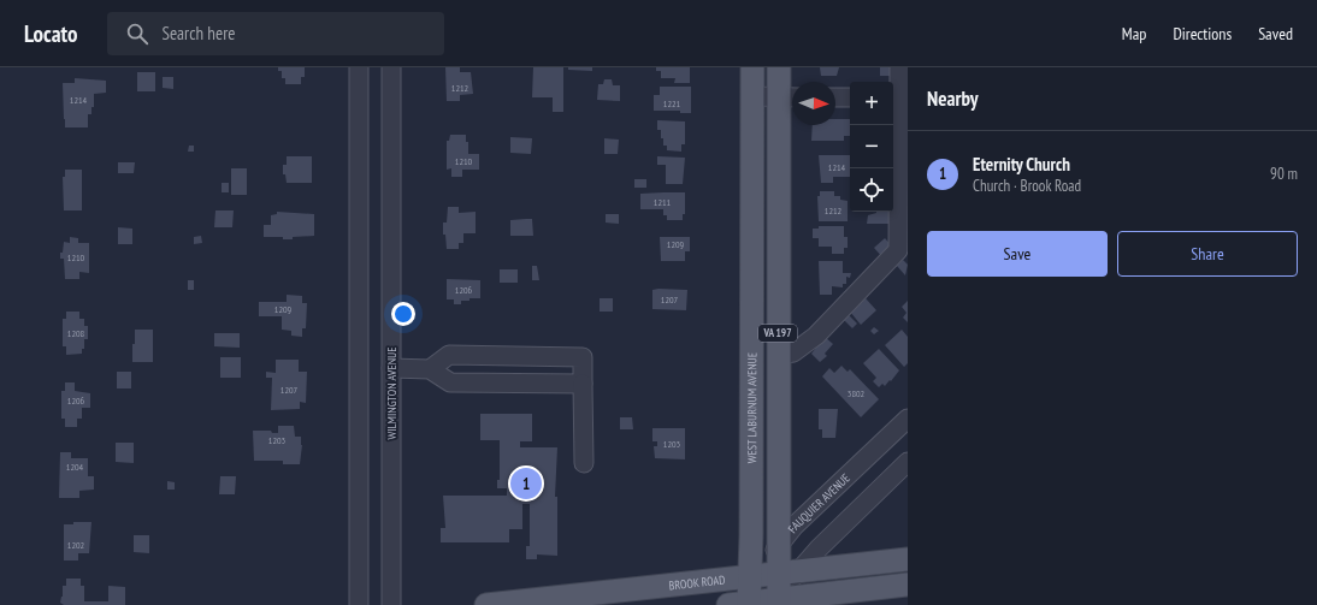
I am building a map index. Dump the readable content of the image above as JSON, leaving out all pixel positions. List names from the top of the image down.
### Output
{
  "streets": {
    "main road": ["VA 197", "WEST LABURNUM AVENUE", "BROOK ROAD"],
    "street": ["WILMINGTON AVENUE", "FAUQUIER AVENUE"]
  },
  "crossings": [
    ["WEST LABURNUM AVENUE", "FAUQUIER AVENUE"],
    ["WEST LABURNUM AVENUE", "BROOK ROAD"]
  ],
  "house_numbers": [
    "1212",
    "1214",
    "1221",
    "1210",
    "1214",
    "1211",
    "1212",
    "1209",
    "1210",
    "1206",
    "1207",
    "1209",
    "1208",
    "1207",
    "3802",
    "1206",
    "1203",
    "1203",
    "1204",
    "1202"
  ],
  "north": "right",
  "page": {
    "header": "Locato",
    "search": "Search here",
    "nav": ["Map", "Directions", "Saved"],
    "heading": "Nearby",
    "map_buttons": ["+", "−"],
    "list": [
      {
        "mark": "1",
        "name": "Eternity Church",
        "note": "Church · Brook Road",
        "value": "90 m"
      }
    ],
    "buttons": ["Save", "Share"],
    "pins": "1"
  }
}
